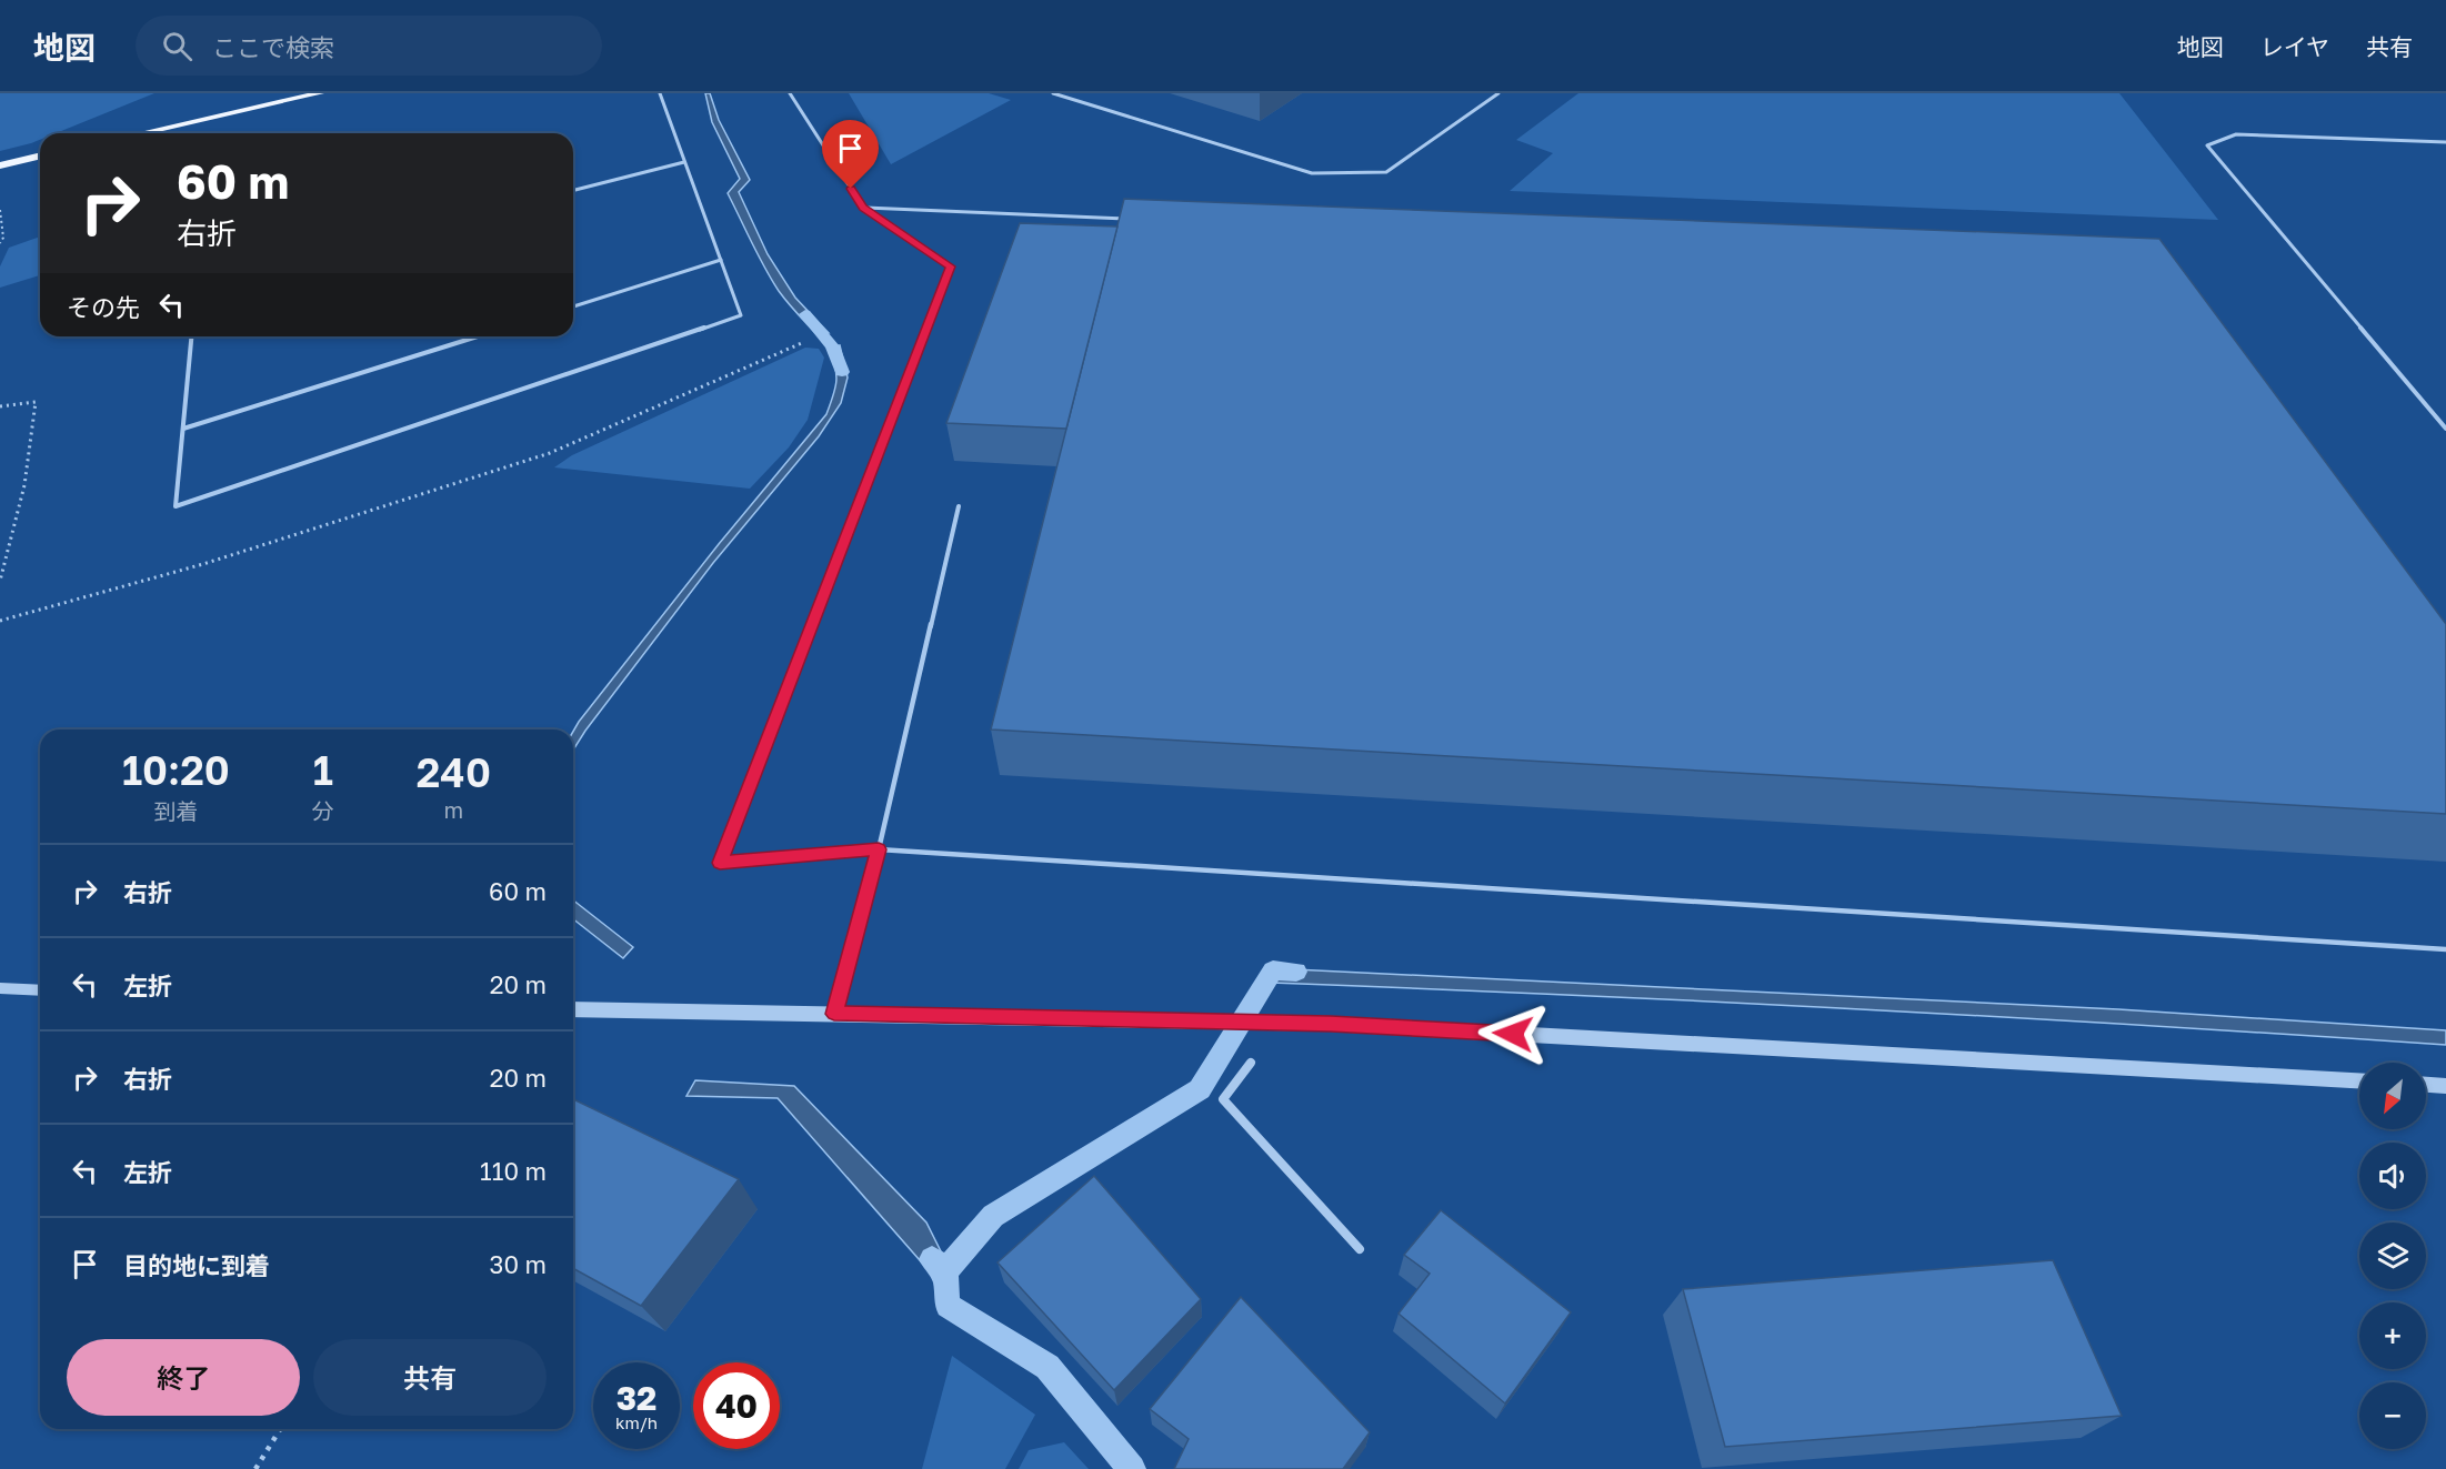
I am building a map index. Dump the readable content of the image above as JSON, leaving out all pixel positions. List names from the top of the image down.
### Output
{
  "north": "bottom left",
  "page": {
    "header": "地図",
    "search": "ここで検索",
    "nav": ["地図", "レイヤ", "共有"],
    "turn": ["60 m", "右折"],
    "then": "その先",
    "eta": [
      "10:20",
      "到着",
      "1",
      "分",
      "240",
      "m"
    ],
    "list": [
      {
        "name": "右折",
        "value": "60 m"
      },
      {
        "name": "左折",
        "value": "20 m"
      },
      {
        "name": "右折",
        "value": "20 m"
      },
      {
        "name": "左折",
        "value": "110 m"
      },
      {
        "name": "目的地に到着",
        "value": "30 m"
      }
    ],
    "map_buttons": ["+", "−"],
    "buttons": ["終了", "共有"],
    "speed": "32 km/h",
    "limit": "40"
  }
}
